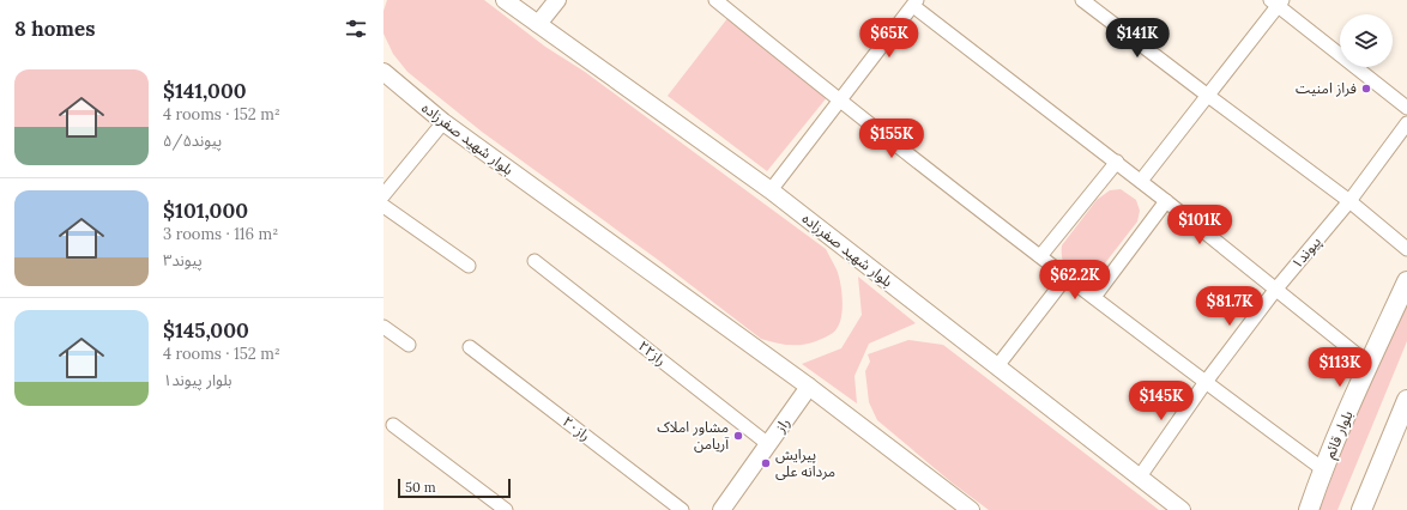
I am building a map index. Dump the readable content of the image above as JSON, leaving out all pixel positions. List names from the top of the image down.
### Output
{
  "streets": {
    "main road": ["بلوار قائم"],
    "street": [
      "بلوار شهید صفرزاده",
      "پیوند۱",
      "راز۲۲",
      "راز",
      "راز۲۰"
    ]
  },
  "crossings": [
    ["بلوار شهید صفرزاده", "پیوند۱"],
    ["بلوار شهید صفرزاده", "راز"],
    ["راز۲۲", "راز"]
  ],
  "places": ["فراز امنیت", "مشاور املاک آریامن", "پیرایش مردانه علی"],
  "scale_bar": "50 m",
  "page": {
    "heading": "8 homes",
    "price": [
      "$65K",
      "$141K",
      "$155K",
      "$101K",
      "$62.2K",
      "$81.7K",
      "$113K",
      "$145K"
    ],
    "list": [
      {
        "name": "$141,000",
        "note": "4 rooms · 152 m² · پیوند۵/۵"
      },
      {
        "name": "$101,000",
        "note": "3 rooms · 116 m² · پیوند۳"
      },
      {
        "name": "$145,000",
        "note": "4 rooms · 152 m² · بلوار پیوند۱"
      }
    ],
    "scale": "50 m"
  }
}
